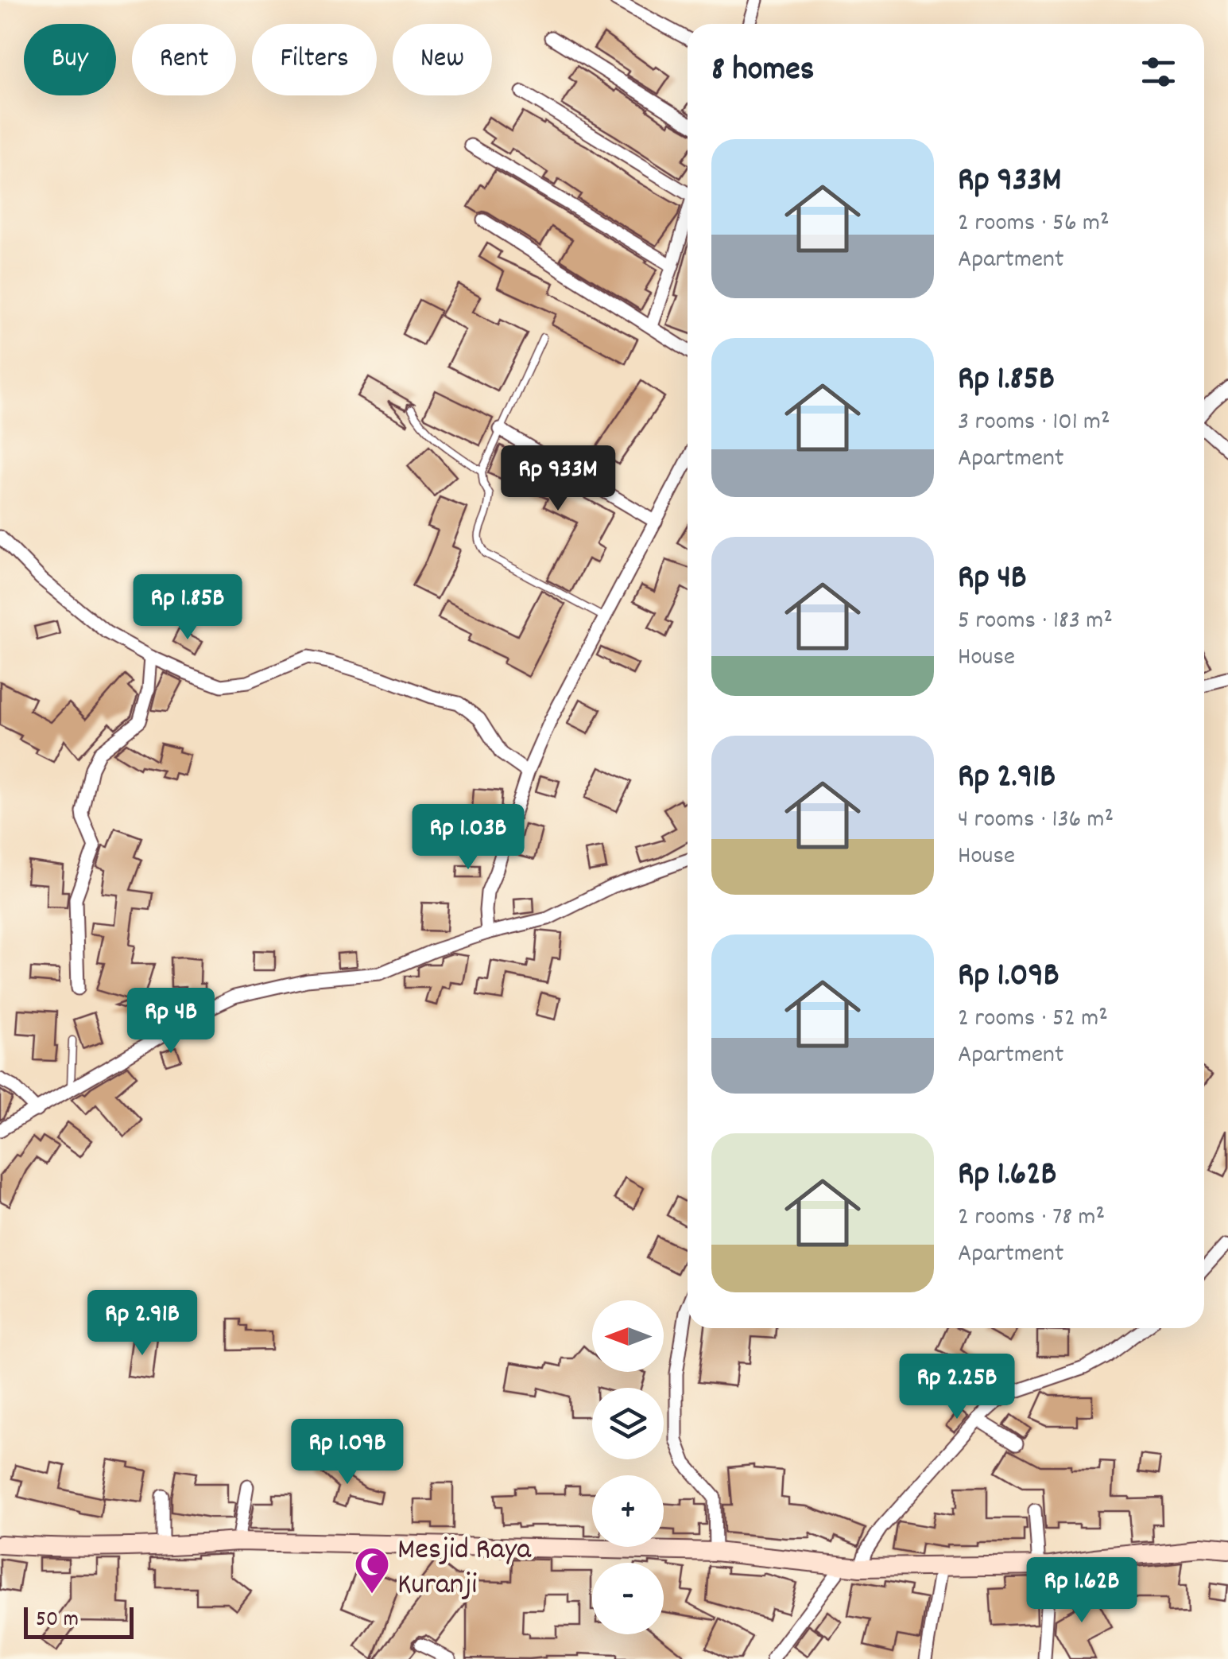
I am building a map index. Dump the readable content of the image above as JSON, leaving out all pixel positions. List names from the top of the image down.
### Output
{
  "places": {
    "mosque": ["Mesjid Raya Kuranji"]
  },
  "scale_bar": "50 m",
  "north": "left",
  "page": {
    "chip": [
      "Buy",
      "Rent",
      "Filters",
      "New"
    ],
    "heading": "8 homes",
    "list": [
      {
        "name": "Rp 933M",
        "note": "2 rooms · 56 m² · Apartment"
      },
      {
        "name": "Rp 1.85B",
        "note": "3 rooms · 101 m² · Apartment"
      },
      {
        "name": "Rp 4B",
        "note": "5 rooms · 183 m² · House"
      },
      {
        "name": "Rp 2.91B",
        "note": "4 rooms · 136 m² · House"
      },
      {
        "name": "Rp 1.09B",
        "note": "2 rooms · 52 m² · Apartment"
      },
      {
        "name": "Rp 1.62B",
        "note": "2 rooms · 78 m² · Apartment"
      }
    ],
    "price": [
      "Rp 933M",
      "Rp 1.85B",
      "Rp 1.03B",
      "Rp 4B",
      "Rp 2.91B",
      "Rp 2.25B",
      "Rp 1.09B",
      "Rp 1.62B"
    ],
    "map_buttons": ["+", "−"],
    "scale": "50 m"
  }
}
